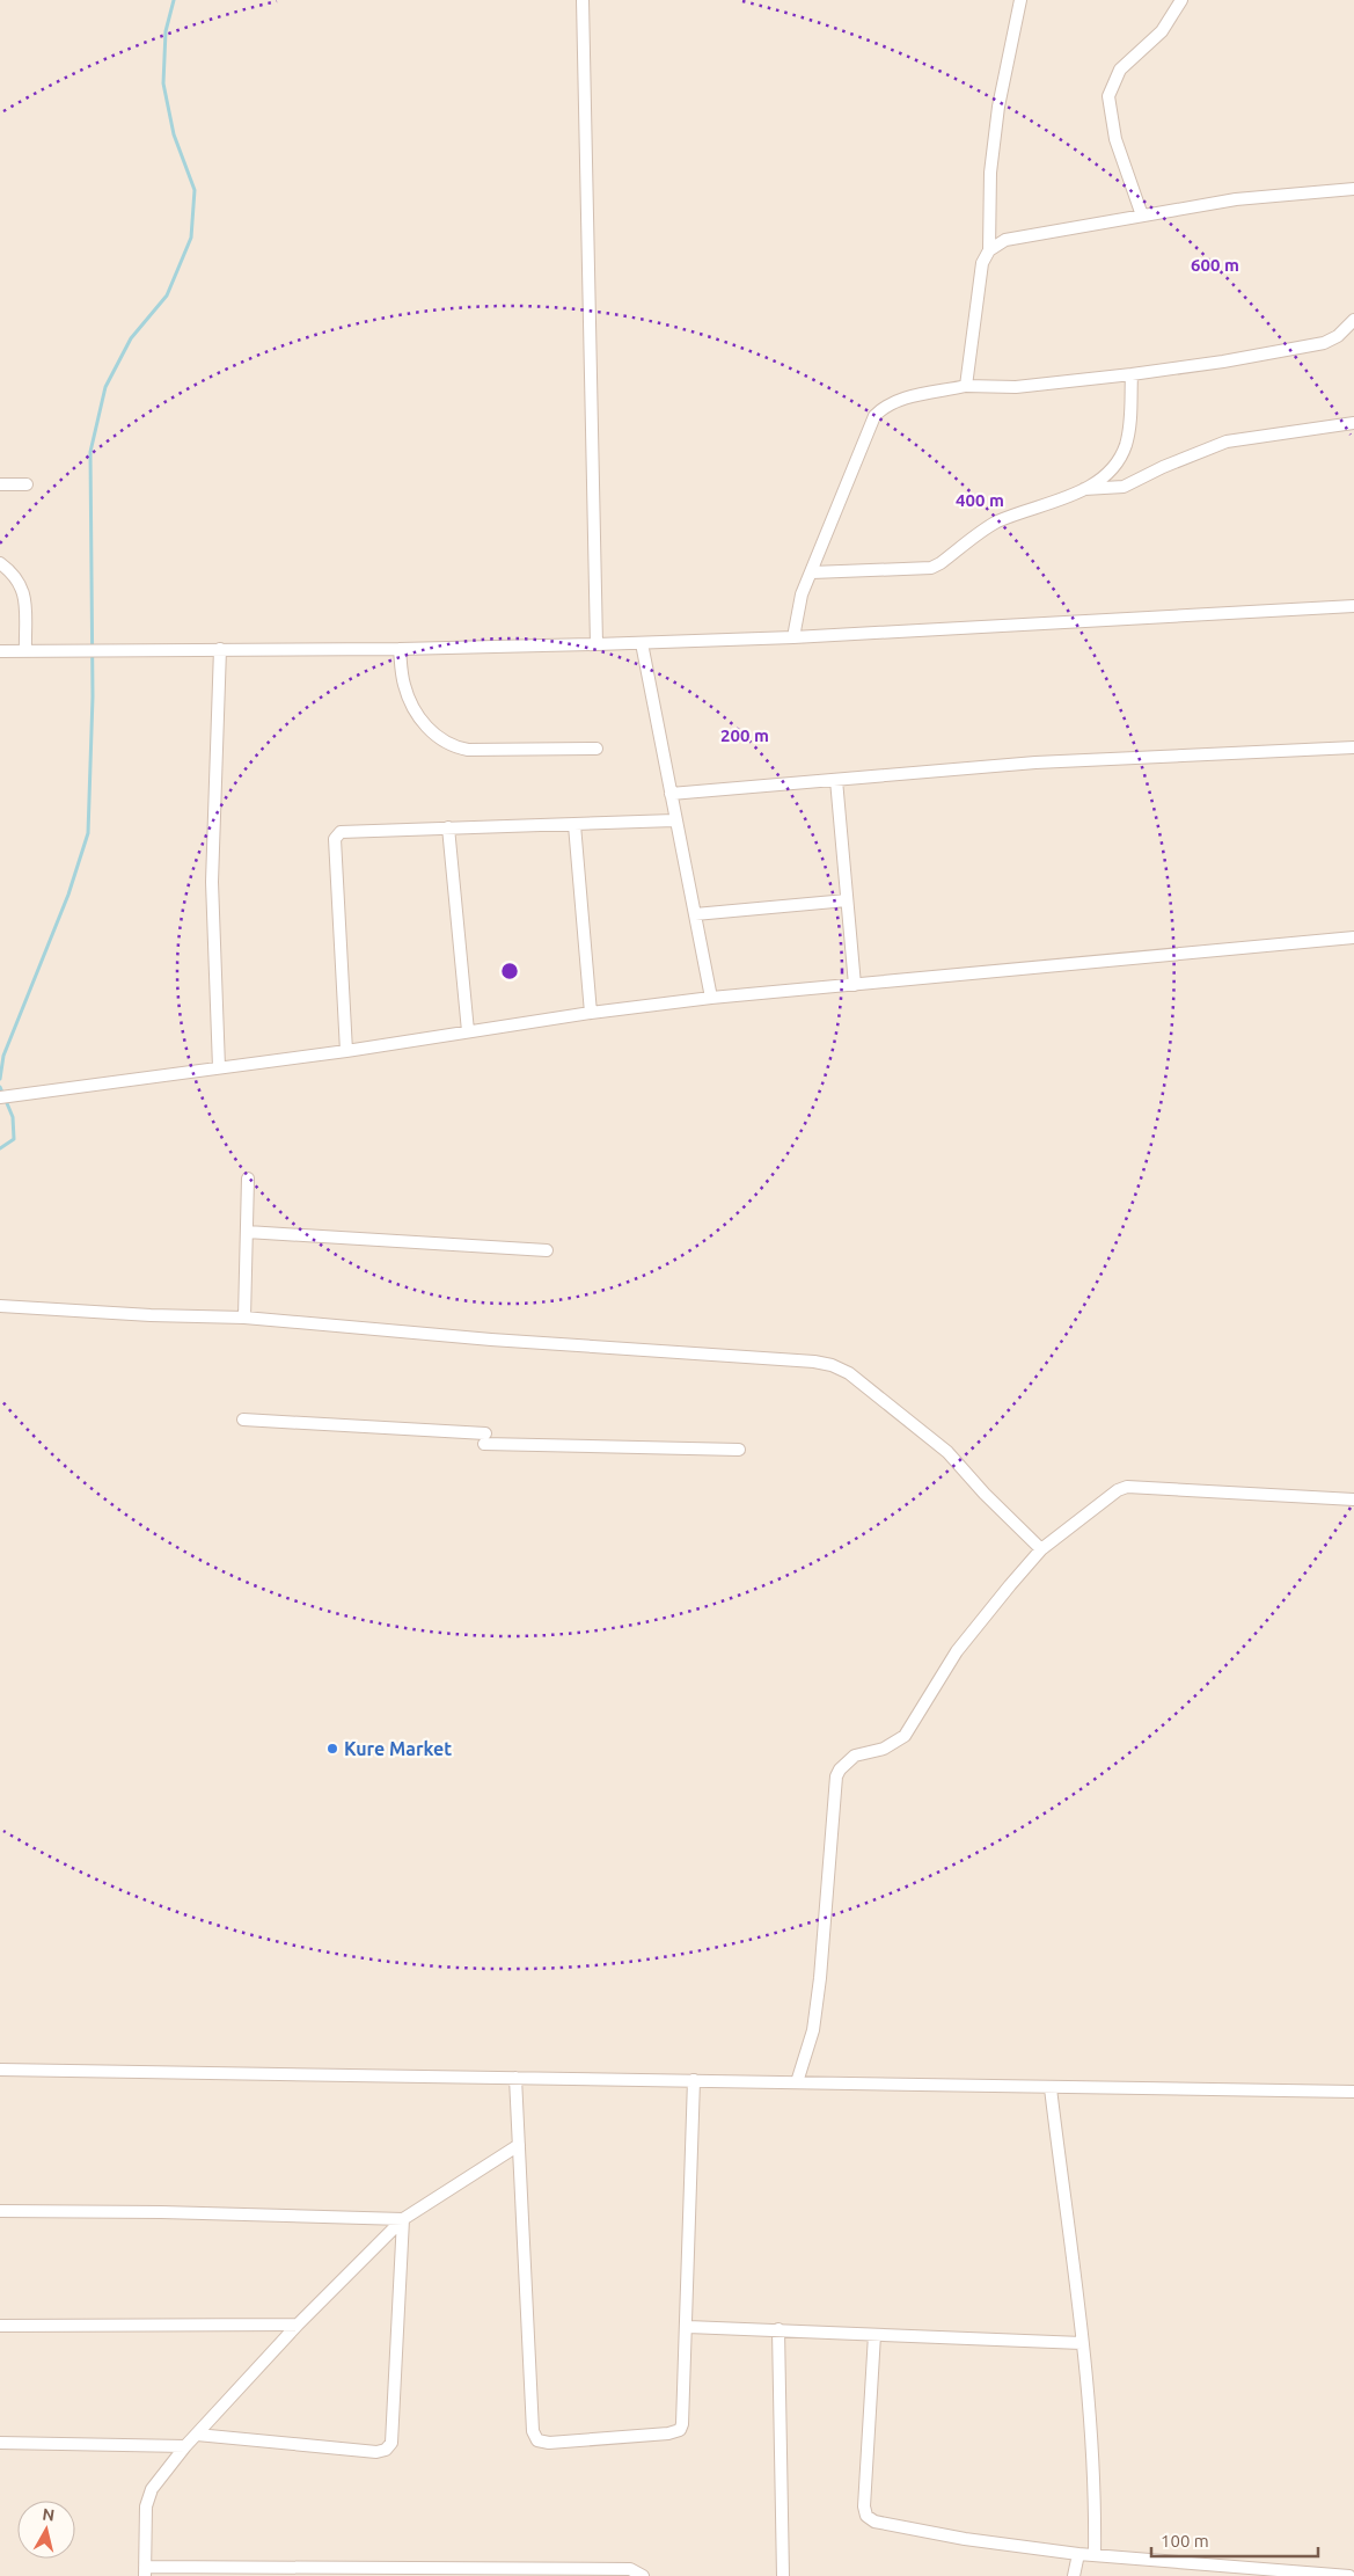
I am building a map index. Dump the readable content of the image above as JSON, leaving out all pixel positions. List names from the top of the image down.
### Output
{
  "places": ["Kure Market"],
  "scale_bar": "100 m",
  "north": "top",
  "rings": ["600 m", "400 m", "200 m"]
}
